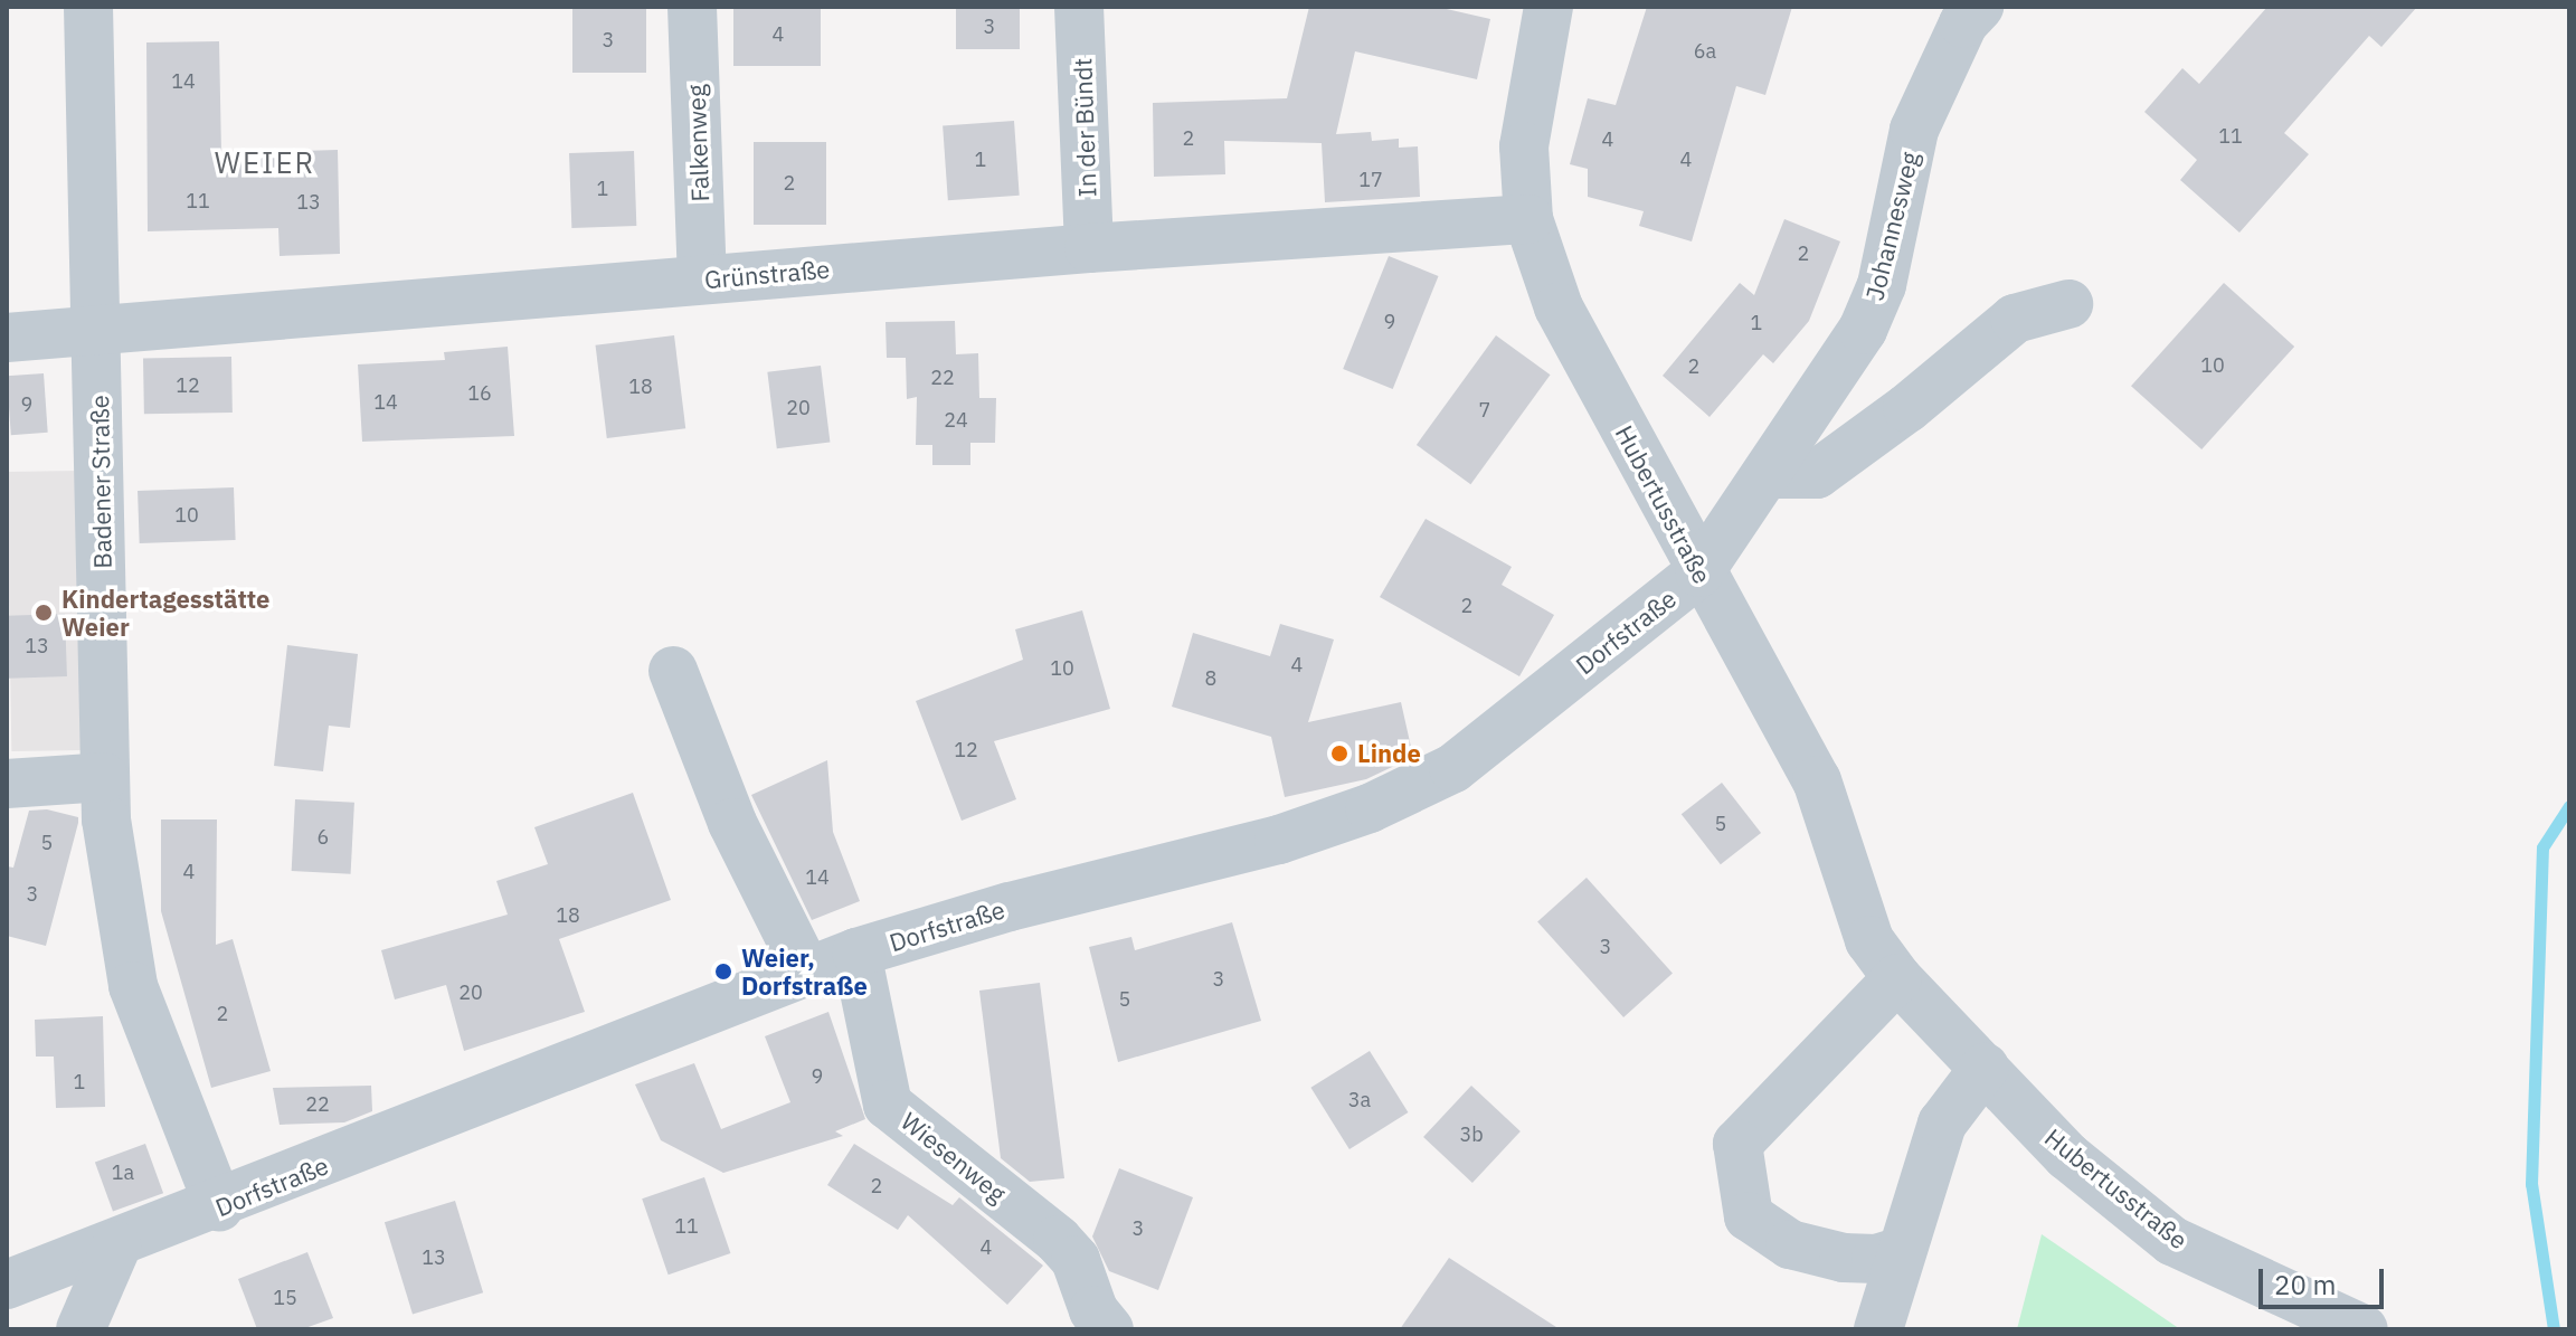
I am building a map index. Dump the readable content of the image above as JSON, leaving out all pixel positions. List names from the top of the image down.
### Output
{
  "streets": {
    "street": [
      "In der Bündt",
      "Falkenweg",
      "Johannesweg",
      "Grünstraße",
      "Badener Straße",
      "Hubertusstraße",
      "Dorfstraße",
      "Wiesenweg"
    ]
  },
  "crossings": [
    ["In der Bündt", "Grünstraße"],
    ["Falkenweg", "Grünstraße"],
    ["Johannesweg", "Hubertusstraße"],
    ["Johannesweg", "Dorfstraße"],
    ["Grünstraße", "Badener Straße"],
    ["Grünstraße", "Hubertusstraße"],
    ["Badener Straße", "Dorfstraße"],
    ["Hubertusstraße", "Dorfstraße"],
    ["Dorfstraße", "Wiesenweg"]
  ],
  "districts": ["WEIER"],
  "places": ["Kindertagesstätte Weier", "Linde", "Weier, Dorfstraße"],
  "house_numbers": [
    "3",
    "4",
    "3",
    "6a",
    "14",
    "11",
    "2",
    "4",
    "1",
    "4",
    "17",
    "2",
    "1",
    "11",
    "13",
    "2",
    "9",
    "1",
    "10",
    "2",
    "22",
    "12",
    "18",
    "16",
    "14",
    "9",
    "20",
    "7",
    "24",
    "10",
    "2",
    "13",
    "4",
    "10",
    "8",
    "12",
    "5",
    "6",
    "5",
    "4",
    "14",
    "3",
    "18",
    "3",
    "3",
    "20",
    "5",
    "2",
    "9",
    "1",
    "3a",
    "22",
    "3b",
    "1a",
    "2",
    "11",
    "3",
    "4",
    "13",
    "15"
  ],
  "scale_bar": "20 m"
}
